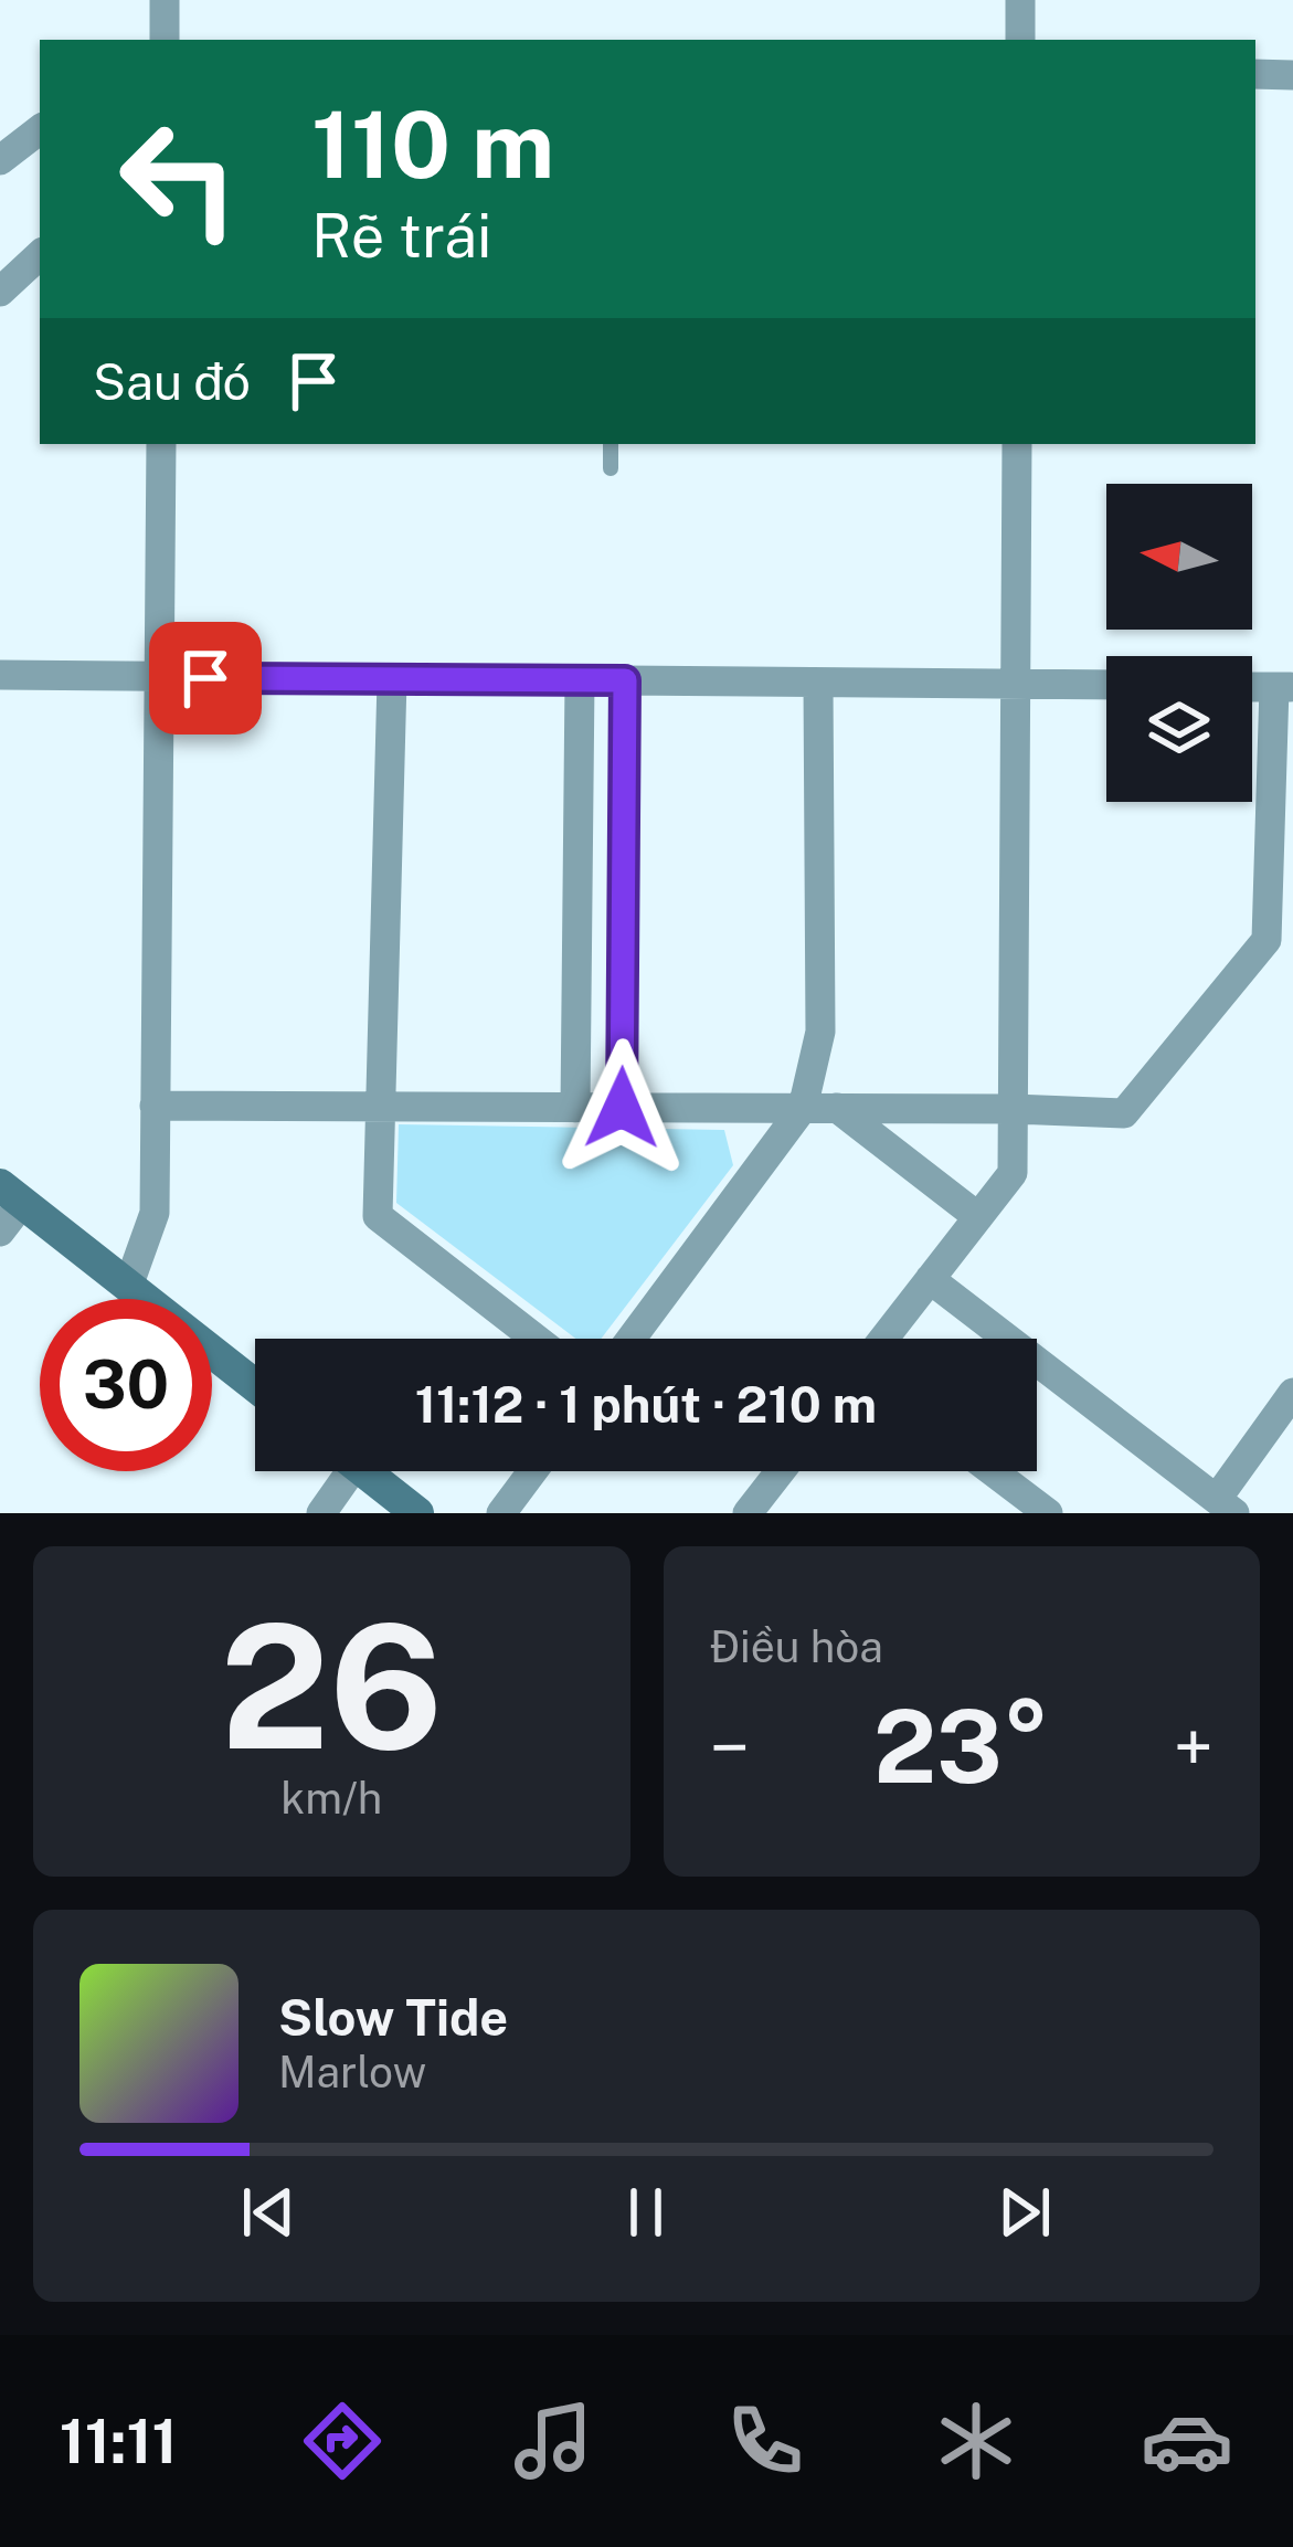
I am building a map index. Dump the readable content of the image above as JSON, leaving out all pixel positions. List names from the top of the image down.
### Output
{
  "north": "left",
  "page": {
    "turn": ["110 m", "Rẽ trái"],
    "then": "Sau đó",
    "limit": "30",
    "trip": "11:12 · 1 phút · 210 m",
    "tile": [
      ["26", "km/h"],
      "Điều hòa"
    ],
    "heat": ["−", "23°", "+"],
    "song": ["Slow Tide", "Marlow"],
    "tabs": "11:11"
  }
}
